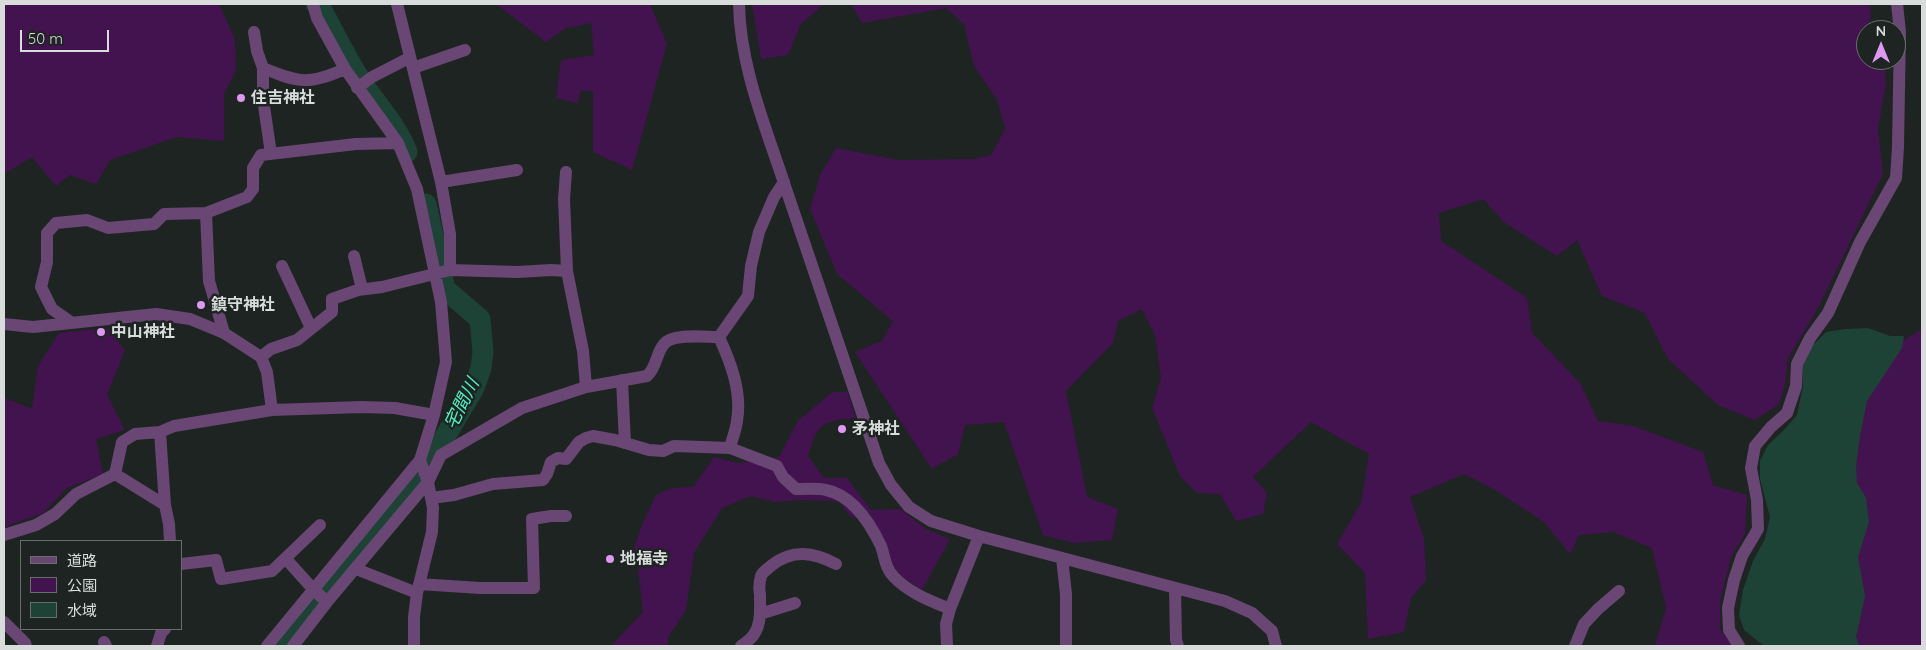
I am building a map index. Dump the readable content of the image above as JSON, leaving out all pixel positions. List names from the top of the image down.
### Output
{
  "water": ["宅間川"],
  "places": [
    "住吉神社",
    "鎮守神社",
    "中山神社",
    "矛神社",
    "地福寺"
  ],
  "legend": ["道路", "公園", "水域"],
  "scale_bar": "50 m",
  "north": "top"
}
